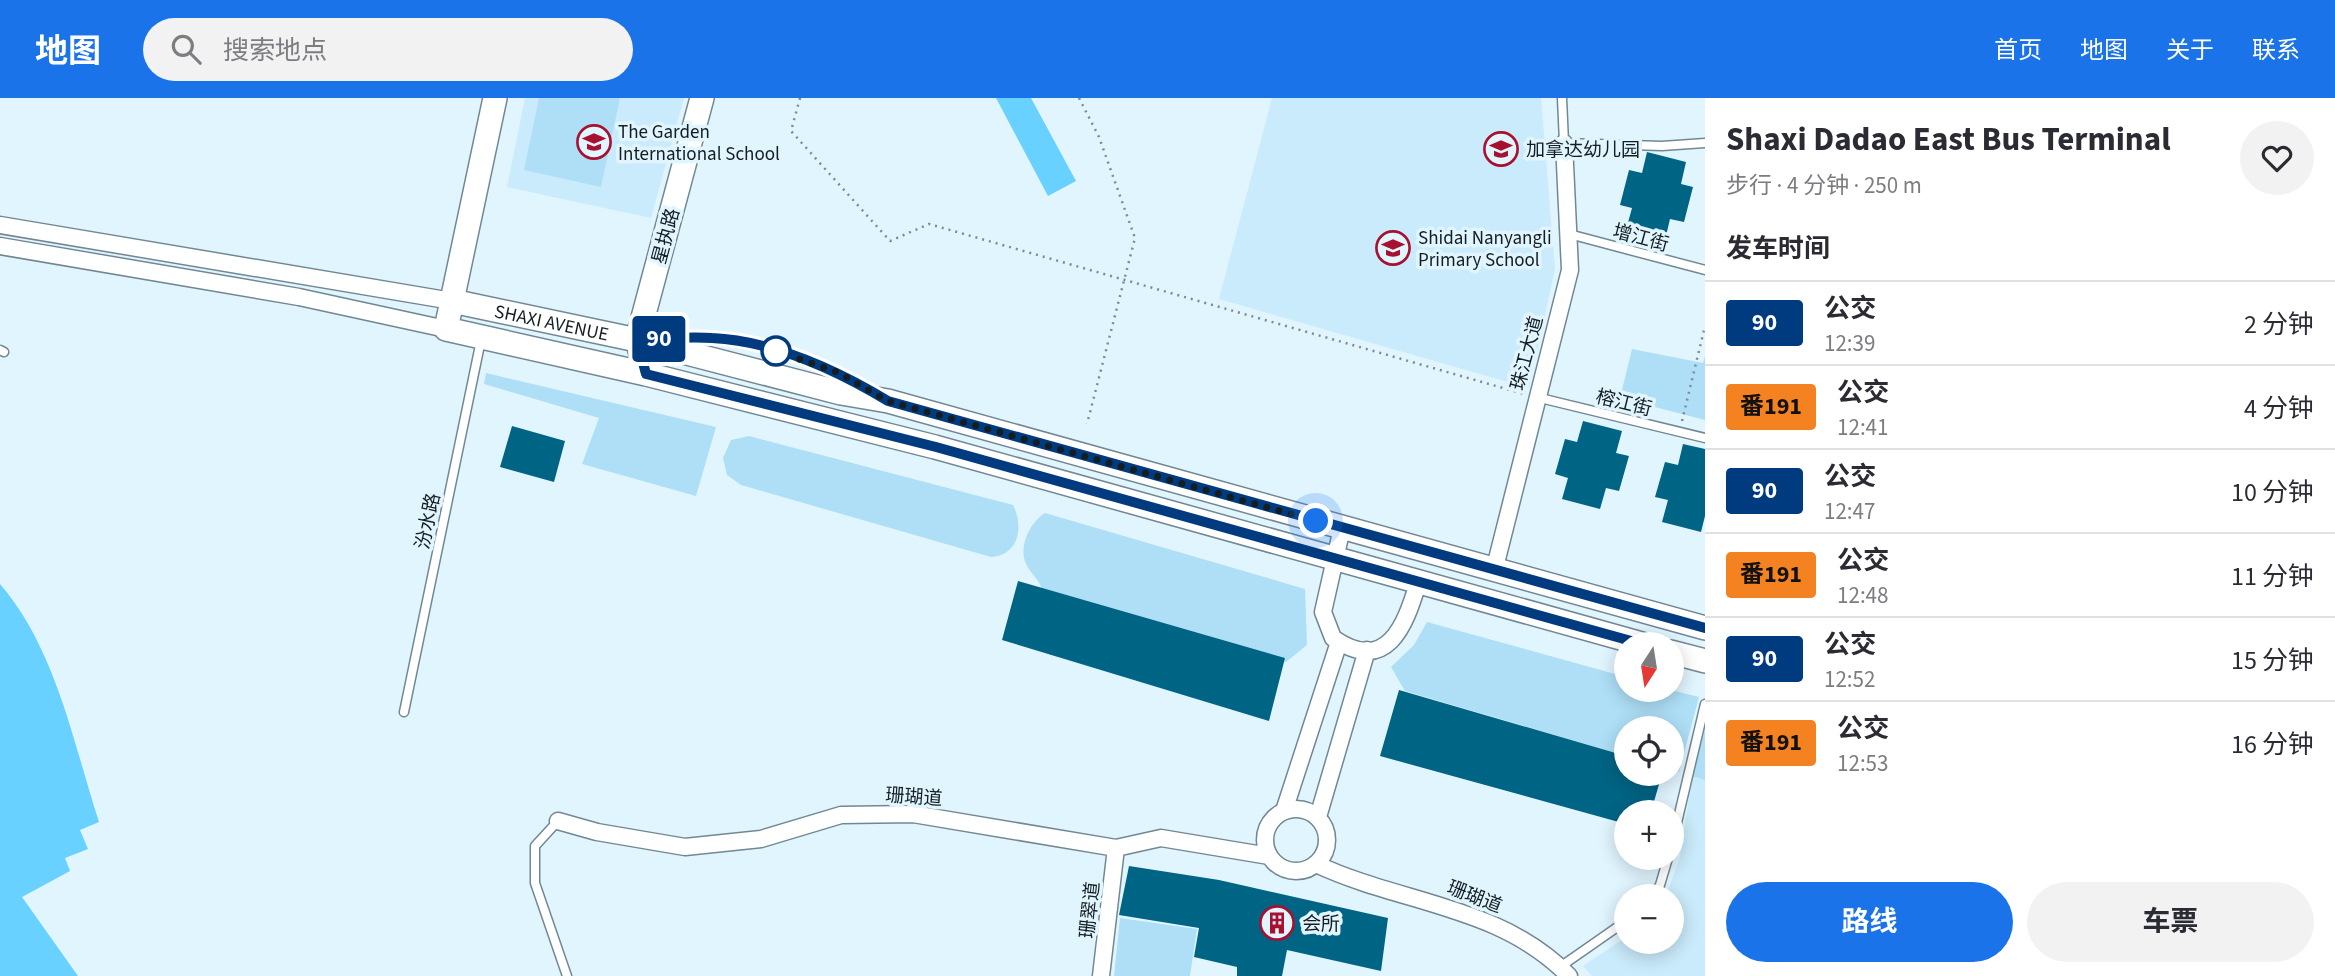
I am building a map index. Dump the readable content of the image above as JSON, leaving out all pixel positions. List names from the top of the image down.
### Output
{
  "streets": {
    "main road": ["星执路", "SHAXI AVENUE"],
    "street": ["珠江大道", "珊瑚道", "珊翠道"],
    "lane": ["增江街", "榕江街", "汾水路"]
  },
  "crossings": [
    ["星执路", "SHAXI AVENUE"],
    ["增江街", "珠江大道"],
    ["SHAXI AVENUE", "珠江大道"],
    ["SHAXI AVENUE", "汾水路"],
    ["珠江大道", "榕江街"],
    ["珊瑚道", "珊翠道"]
  ],
  "places": {
    "school or university": ["The Garden International School", "加拿达幼儿园", "Shidai Nanyangli Primary School"],
    "building": ["会所"]
  },
  "lines": ["bus line 90"],
  "north": "bottom",
  "page": {
    "header": "地图",
    "search": "搜索地点",
    "nav": [
      "首页",
      "地图",
      "关于",
      "联系"
    ],
    "on_map": "90",
    "heading": [
      ["Shaxi Dadao East Bus Terminal", "步行 · 4 分钟 · 250 m"],
      "发车时间"
    ],
    "list": [
      {
        "mark": "90",
        "name": "公交",
        "note": "12:39",
        "value": "2 分钟"
      },
      {
        "mark": "番191",
        "name": "公交",
        "note": "12:41",
        "value": "4 分钟"
      },
      {
        "mark": "90",
        "name": "公交",
        "note": "12:47",
        "value": "10 分钟"
      },
      {
        "mark": "番191",
        "name": "公交",
        "note": "12:48",
        "value": "11 分钟"
      },
      {
        "mark": "90",
        "name": "公交",
        "note": "12:52",
        "value": "15 分钟"
      },
      {
        "mark": "番191",
        "name": "公交",
        "note": "12:53",
        "value": "16 分钟"
      }
    ],
    "map_buttons": ["+", "−"],
    "buttons": ["路线", "车票"]
  }
}
